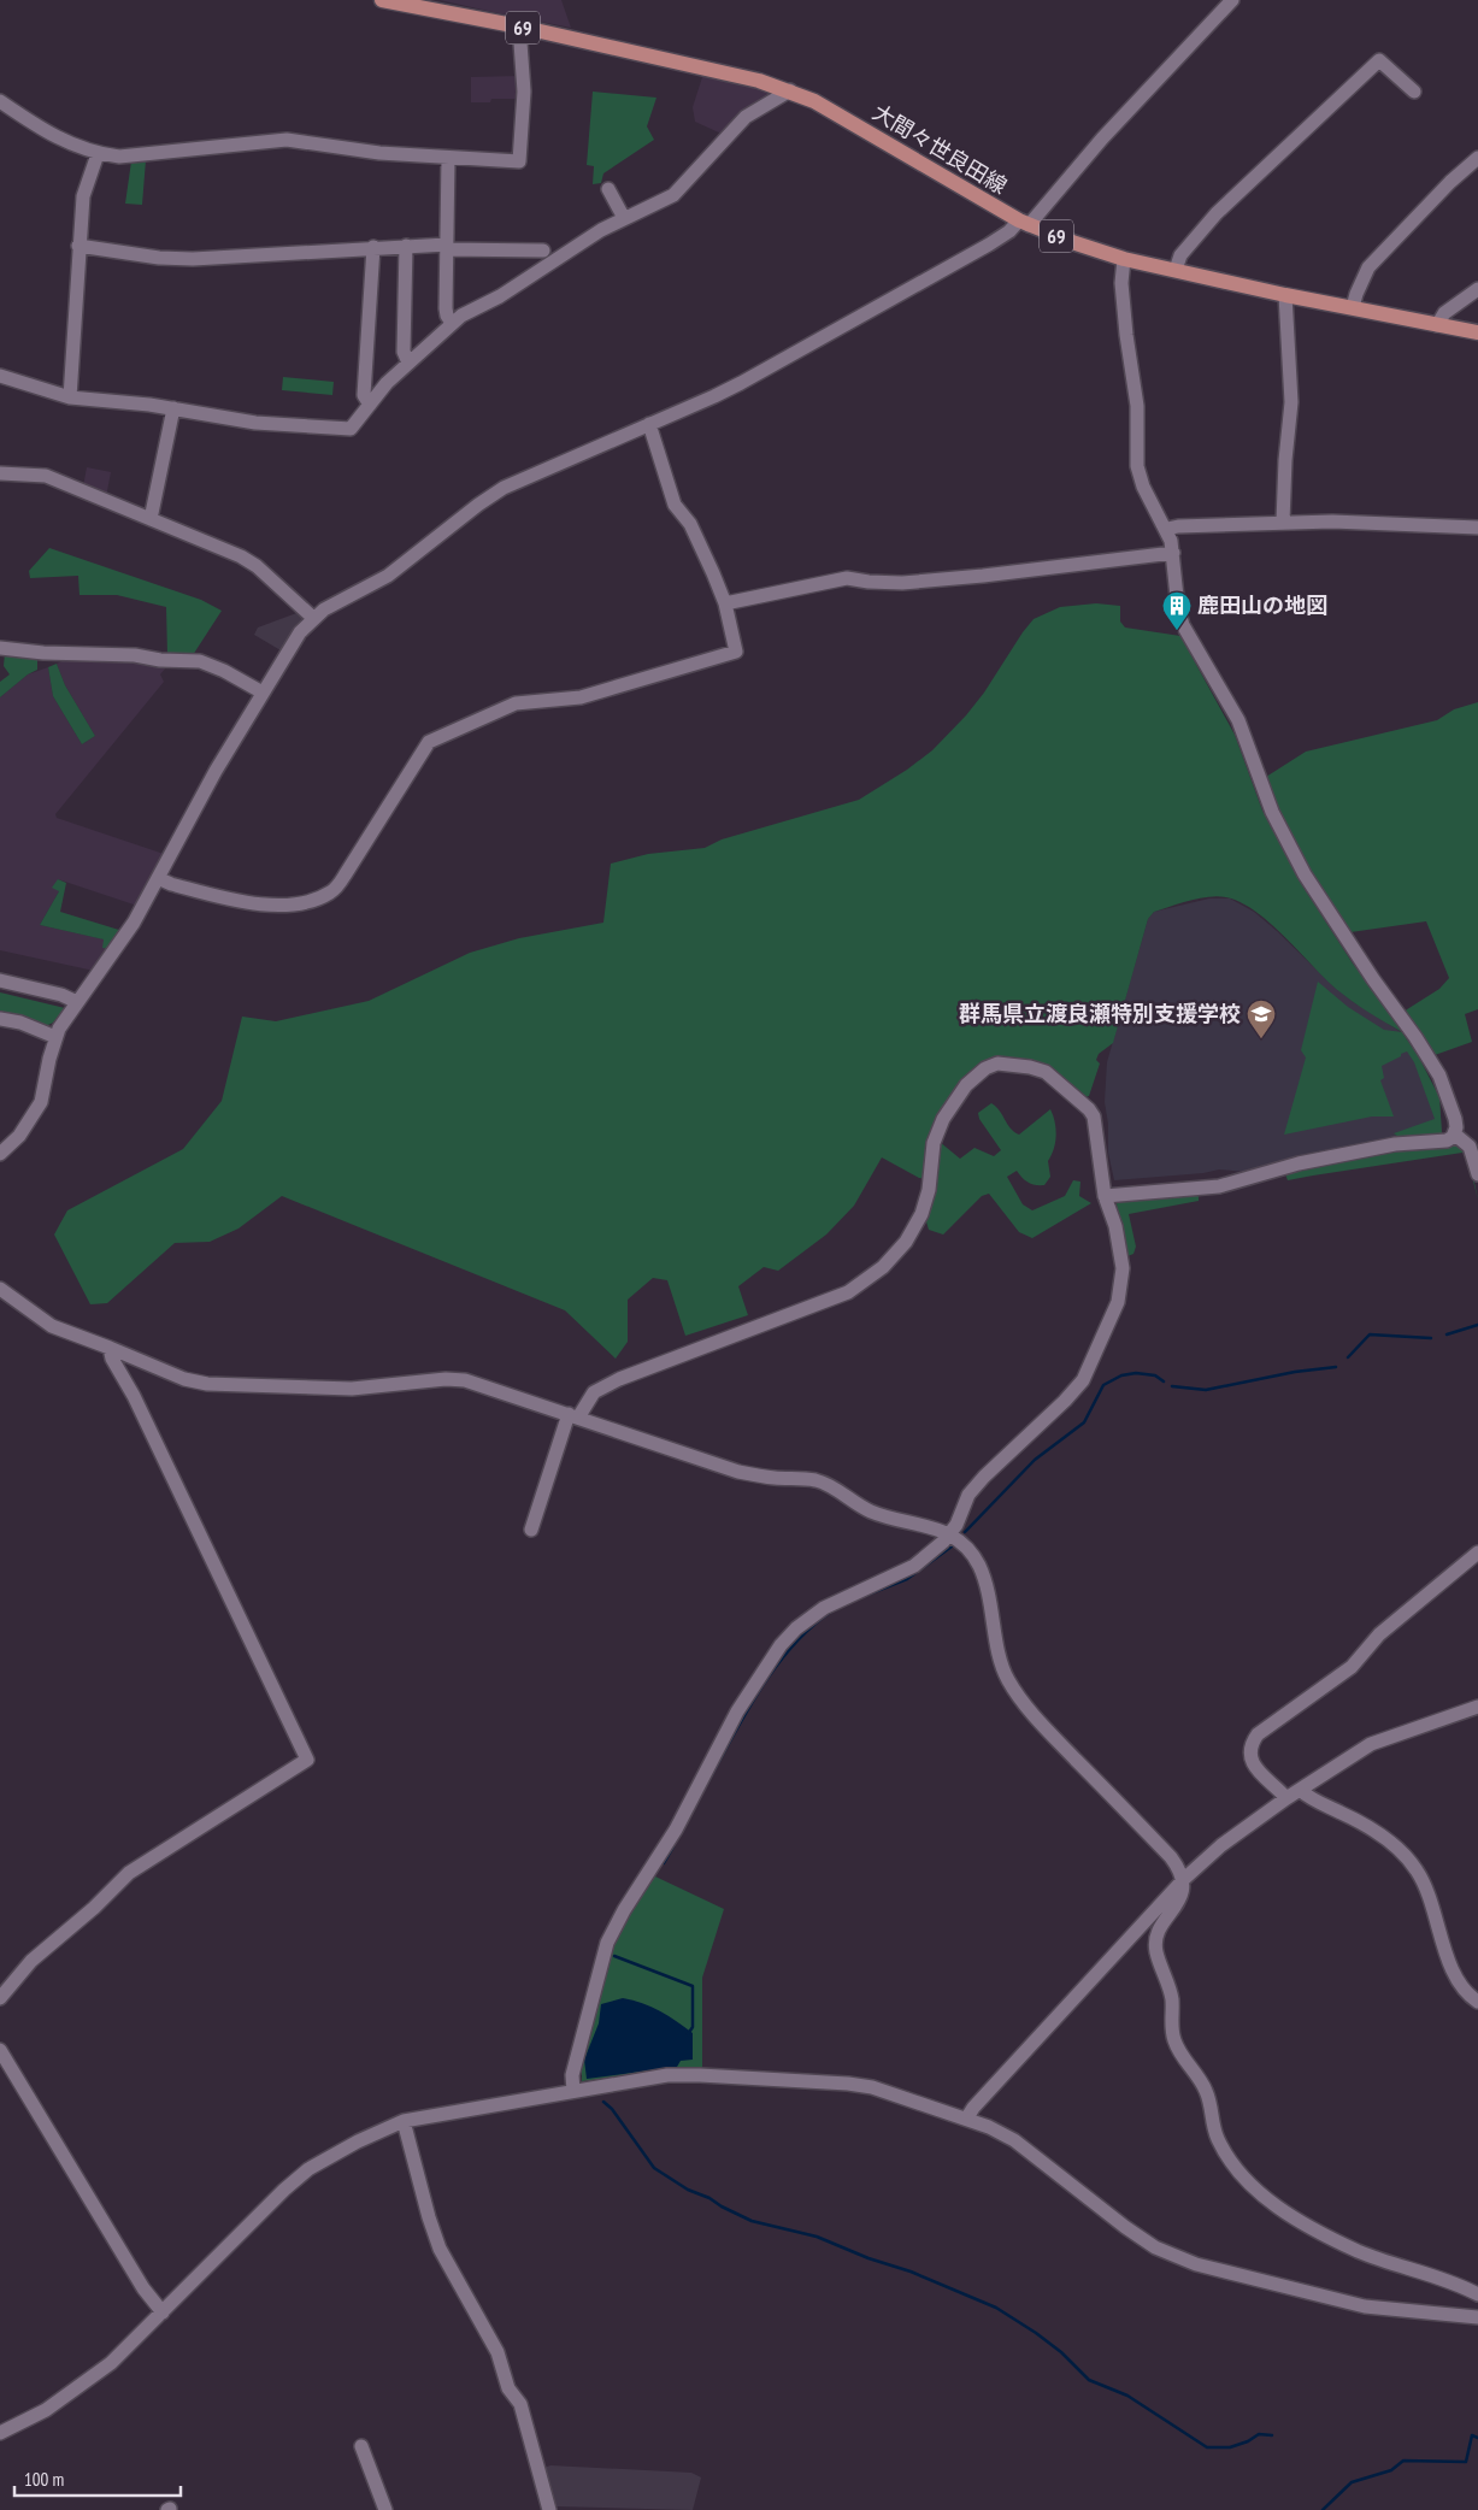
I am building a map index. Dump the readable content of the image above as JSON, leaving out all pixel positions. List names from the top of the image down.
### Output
{
  "streets": {
    "main road": ["69", "大間々世良田線"]
  },
  "places": {
    "building": ["鹿田山の地図"],
    "school or university": ["群馬県立渡良瀬特別支援学校"]
  },
  "scale_bar": "100 m"
}
